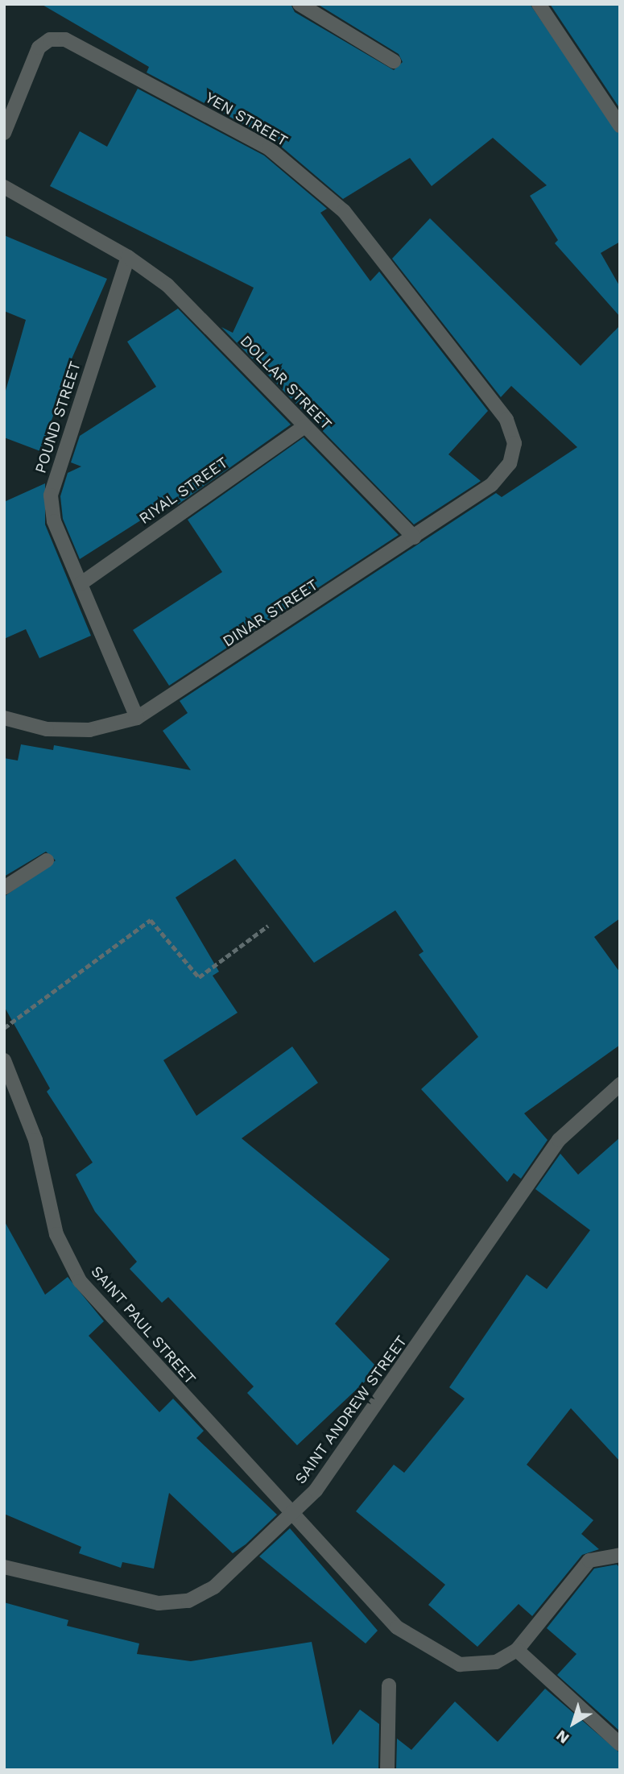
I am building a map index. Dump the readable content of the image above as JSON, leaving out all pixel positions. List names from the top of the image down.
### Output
{
  "streets": {
    "street": [
      "YEN STREET",
      "DOLLAR STREET",
      "POUND STREET",
      "RIYAL STREET",
      "DINAR STREET",
      "SAINT PAUL STREET",
      "SAINT ANDREW STREET"
    ]
  },
  "crossings": [
    ["YEN STREET", "DINAR STREET"],
    ["DOLLAR STREET", "POUND STREET"],
    ["DOLLAR STREET", "RIYAL STREET"],
    ["DOLLAR STREET", "DINAR STREET"],
    ["POUND STREET", "RIYAL STREET"],
    ["POUND STREET", "DINAR STREET"],
    ["SAINT PAUL STREET", "SAINT ANDREW STREET"]
  ],
  "north": "bottom left"
}
